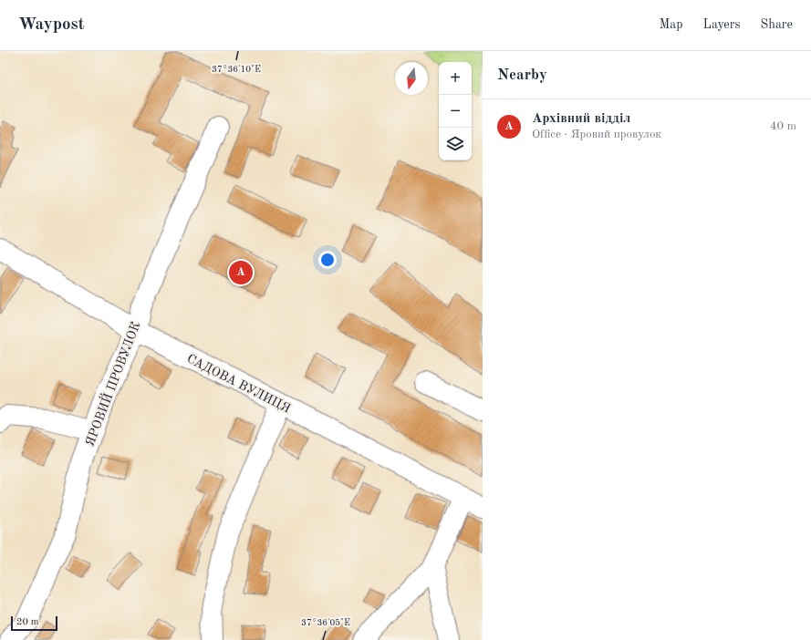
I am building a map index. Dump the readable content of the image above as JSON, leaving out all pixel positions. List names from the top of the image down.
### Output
{
  "streets": {
    "street": ["САДОВА ВУЛИЦЯ", "ЯРОВИЙ ПРОВУЛОК"]
  },
  "crossings": [
    ["САДОВА ВУЛИЦЯ", "ЯРОВИЙ ПРОВУЛОК"]
  ],
  "scale_bar": "20 m",
  "north": "bottom",
  "page": {
    "header": "Waypost",
    "nav": ["Map", "Layers", "Share"],
    "heading": "Nearby",
    "map_buttons": ["+", "−"],
    "list": [
      {
        "mark": "A",
        "name": "Архівний відділ",
        "note": "Office · Яровий провулок",
        "value": "40 m"
      }
    ],
    "pins": "A",
    "scale": "20 m"
  },
  "coordinates": ["37°36'10\"E", "37°36'05\"E"]
}
